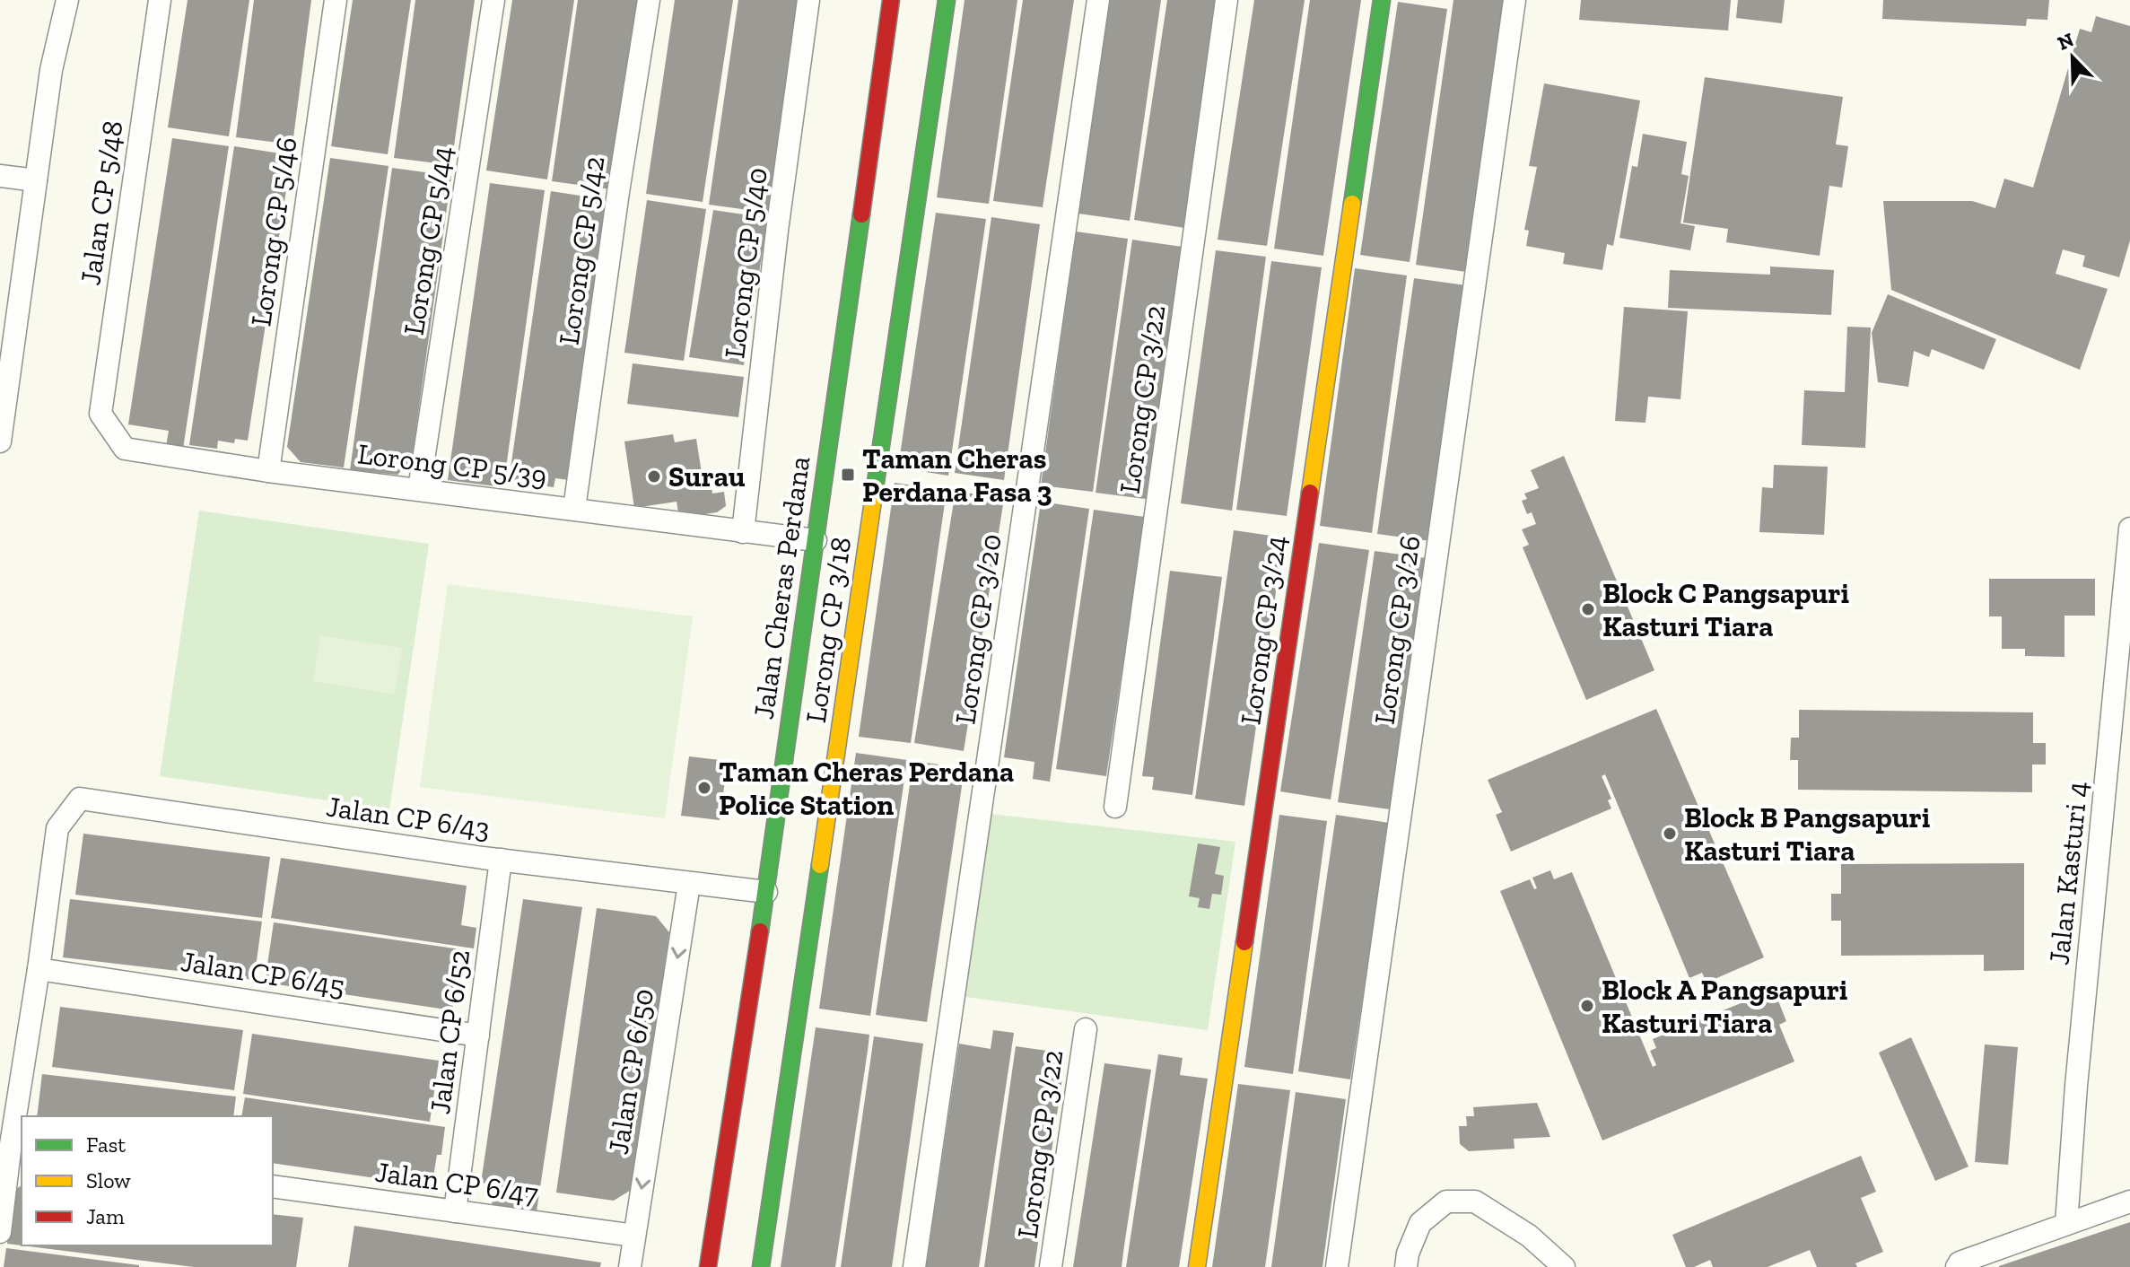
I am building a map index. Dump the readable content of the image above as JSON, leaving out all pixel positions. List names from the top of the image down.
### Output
{
  "streets": {
    "street": [
      "Jalan CP 5/48",
      "Lorong CP 5/46",
      "Lorong CP 5/44",
      "Lorong CP 5/42",
      "Lorong CP 5/40",
      "Lorong CP 3/22",
      "Lorong CP 5/39",
      "Jalan Cheras Perdana",
      "Lorong CP 3/20",
      "Lorong CP 3/18",
      "Lorong CP 3/24",
      "Lorong CP 3/26",
      "Jalan CP 6/43",
      "Jalan Kasturi 4",
      "Jalan CP 6/45",
      "Jalan CP 6/52",
      "Jalan CP 6/50",
      "Jalan CP 6/47"
    ]
  },
  "crossings": [
    ["Jalan CP 5/48", "Lorong CP 5/39"],
    ["Lorong CP 5/46", "Lorong CP 5/39"],
    ["Lorong CP 5/44", "Lorong CP 5/39"],
    ["Lorong CP 5/42", "Lorong CP 5/39"],
    ["Lorong CP 5/40", "Lorong CP 5/39"],
    ["Lorong CP 5/39", "Jalan Cheras Perdana"],
    ["Jalan Cheras Perdana", "Jalan CP 6/43"],
    ["Jalan CP 6/43", "Jalan CP 6/45"],
    ["Jalan CP 6/43", "Jalan CP 6/52"],
    ["Jalan CP 6/43", "Jalan CP 6/50"],
    ["Jalan CP 6/45", "Jalan CP 6/52"],
    ["Jalan CP 6/52", "Jalan CP 6/47"],
    ["Jalan CP 6/50", "Jalan CP 6/47"]
  ],
  "one_way": ["Jalan CP 6/50"],
  "places": {
    "transit": ["Taman Cheras Perdana Fasa 3"],
    "other": [
      "Surau",
      "Block C Pangsapuri Kasturi Tiara",
      "Taman Cheras Perdana Police Station",
      "Block B Pangsapuri Kasturi Tiara",
      "Block A Pangsapuri Kasturi Tiara"
    ]
  },
  "legend": ["Fast", "Slow", "Jam"],
  "north": "top left"
}
